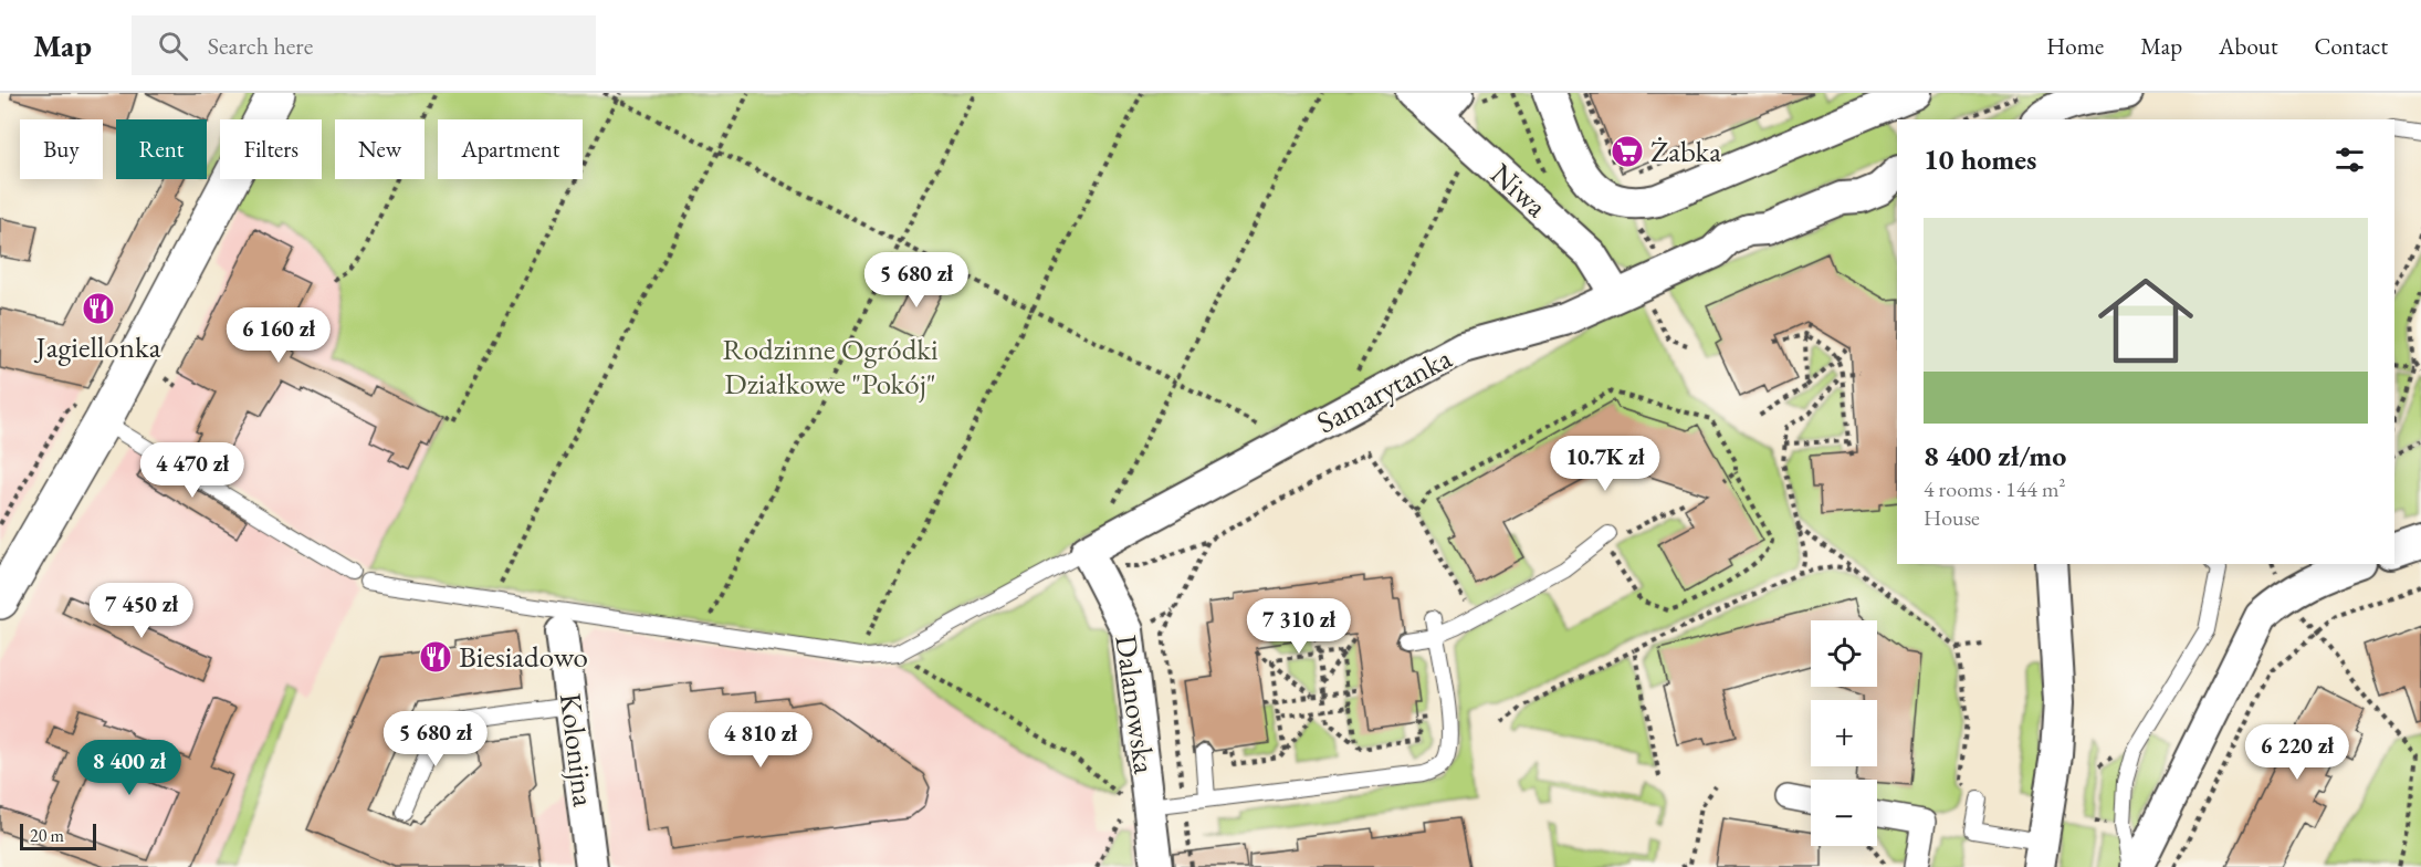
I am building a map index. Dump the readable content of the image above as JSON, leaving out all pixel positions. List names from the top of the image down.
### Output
{
  "streets": {
    "street": [
      "Niwa",
      "Samarytanka",
      "Dalanowska",
      "Kolonijna"
    ]
  },
  "crossings": [
    ["Niwa", "Samarytanka"],
    ["Samarytanka", "Dalanowska"]
  ],
  "parks": ["Rodzinne Ogródki Działkowe \"Pokój\""],
  "places": {
    "supermarket": ["Żabka"],
    "restaurant": ["Jagiellonka", "Biesiadowo"]
  },
  "scale_bar": "20 m",
  "page": {
    "header": "Map",
    "search": "Search here",
    "nav": [
      "Home",
      "Map",
      "About",
      "Contact"
    ],
    "chip": [
      "Buy",
      "Rent",
      "Filters",
      "New",
      "Apartment"
    ],
    "heading": "10 homes",
    "list": [
      {
        "name": "8 400 zł/mo",
        "note": "4 rooms · 144 m² · House"
      }
    ],
    "price": [
      "5 680 zł",
      "6 160 zł",
      "10.7K zł",
      "4 470 zł",
      "7 450 zł",
      "7 310 zł",
      "5 680 zł",
      "4 810 zł",
      "6 220 zł",
      "8 400 zł"
    ],
    "map_buttons": ["+", "−"],
    "scale": "20 m"
  }
}
